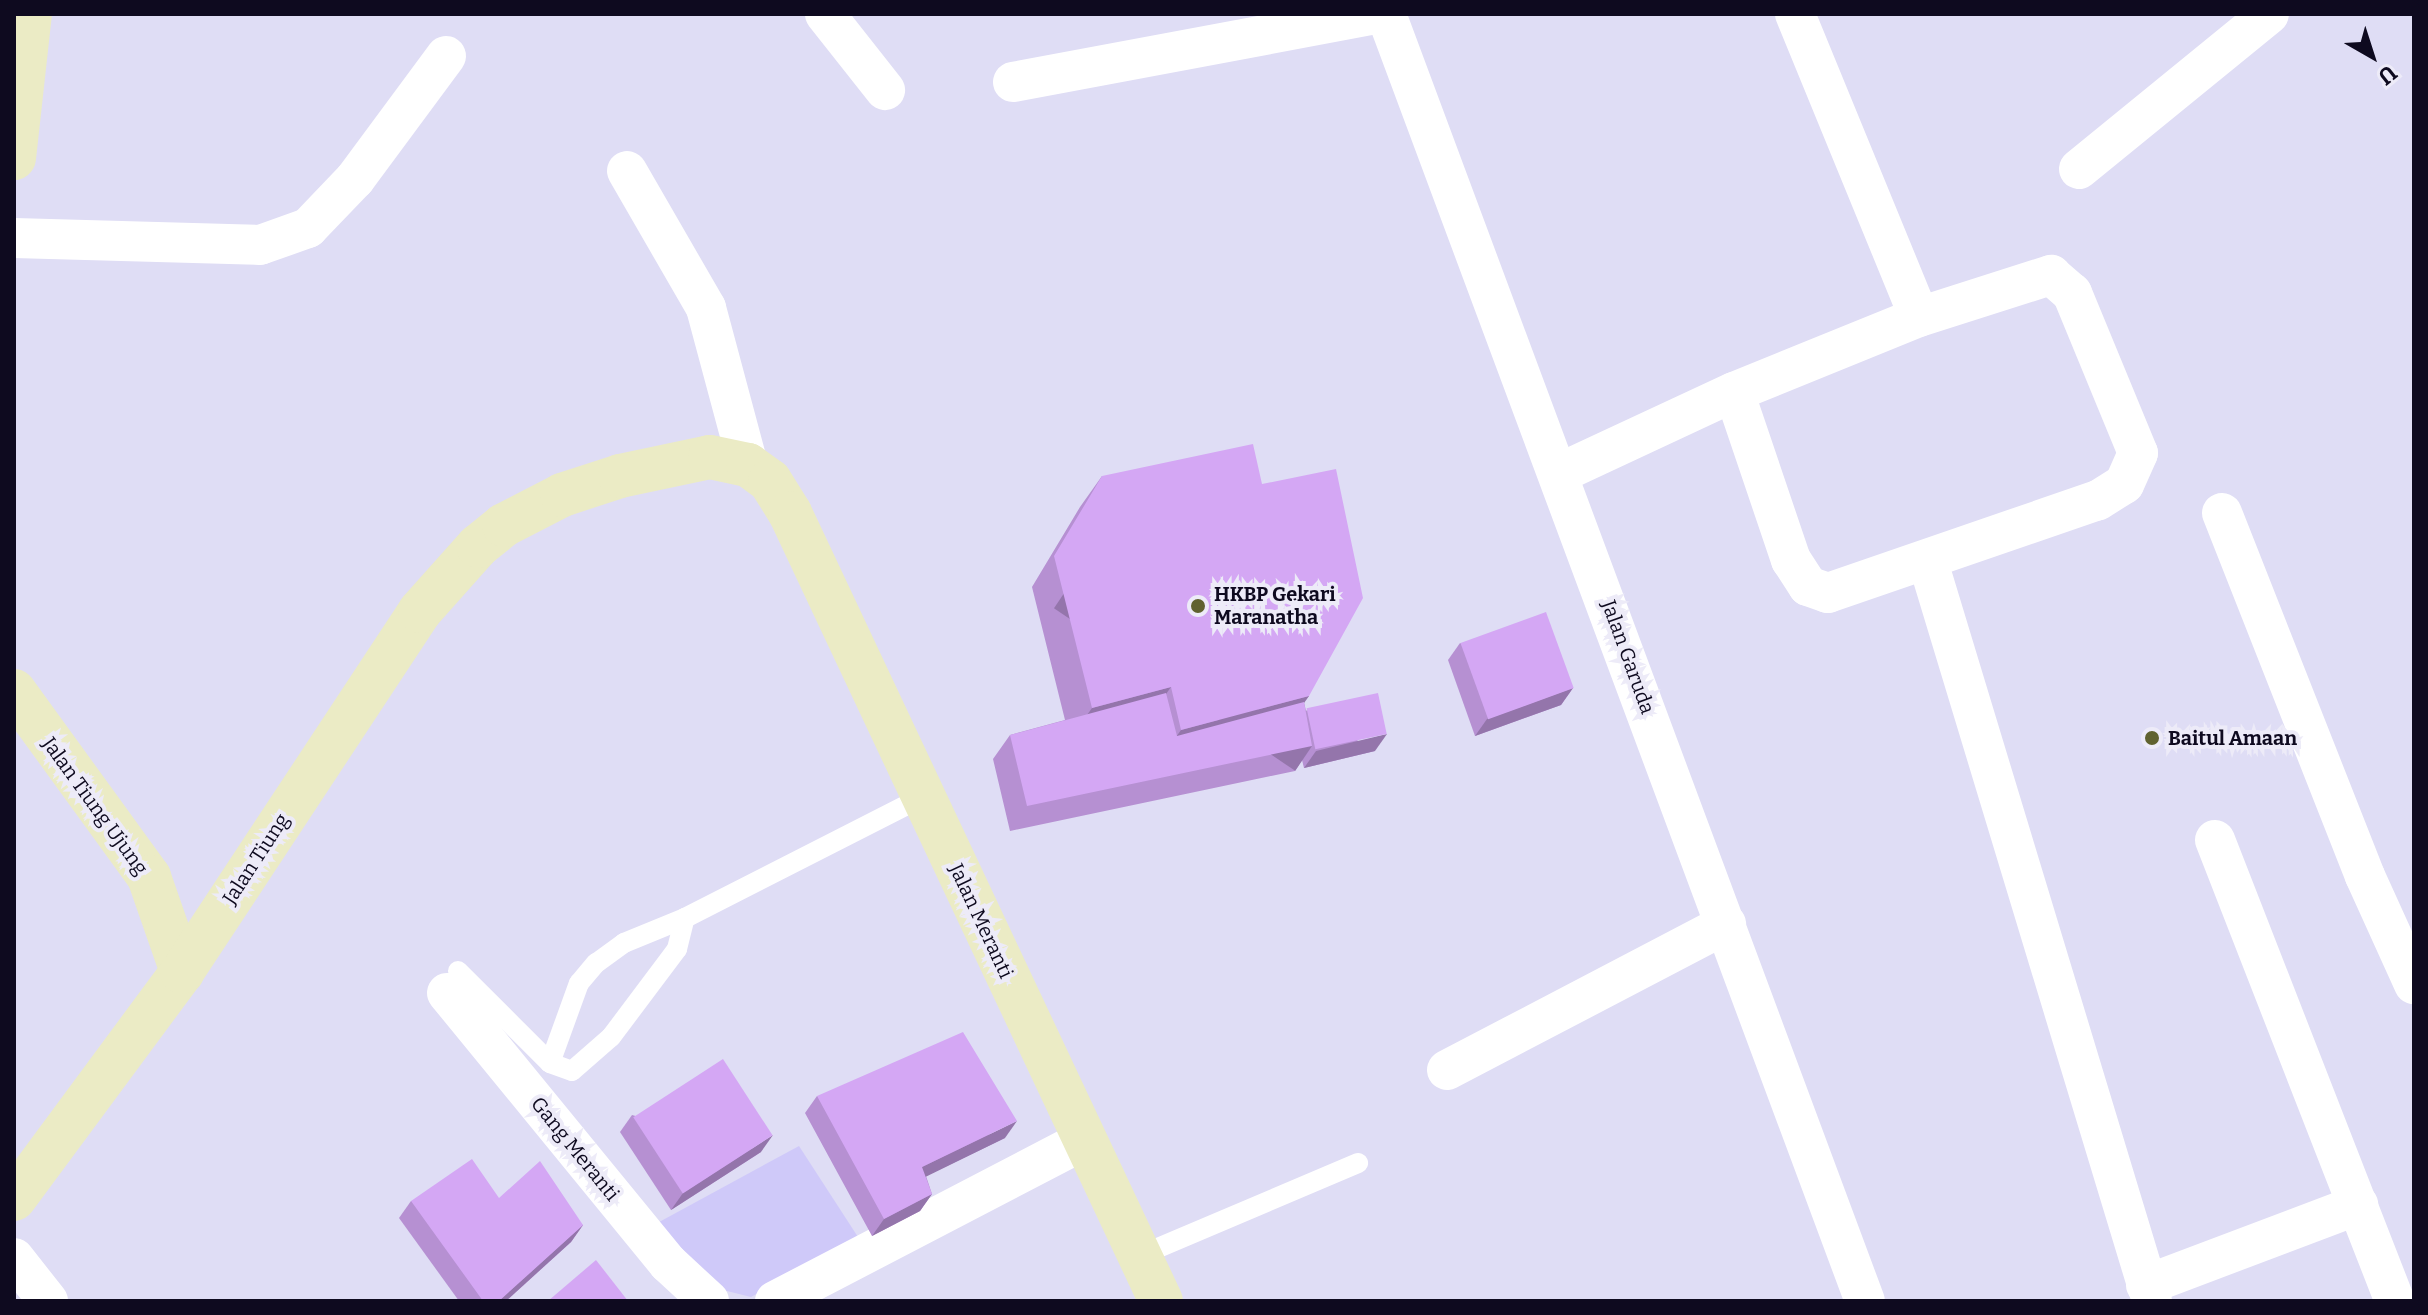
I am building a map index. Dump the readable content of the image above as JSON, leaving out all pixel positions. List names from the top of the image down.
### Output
{
  "streets": {
    "street": [
      "Jalan Garuda",
      "Jalan Tiung Ujung",
      "Jalan Tiung",
      "Jalan Meranti",
      "Gang Meranti"
    ]
  },
  "crossings": [
    ["Jalan Tiung Ujung", "Jalan Tiung"],
    ["Jalan Tiung", "Jalan Meranti"]
  ],
  "places": ["HKBP Gekari Maranatha", "Baitul Amaan"],
  "north": "bottom right"
}
